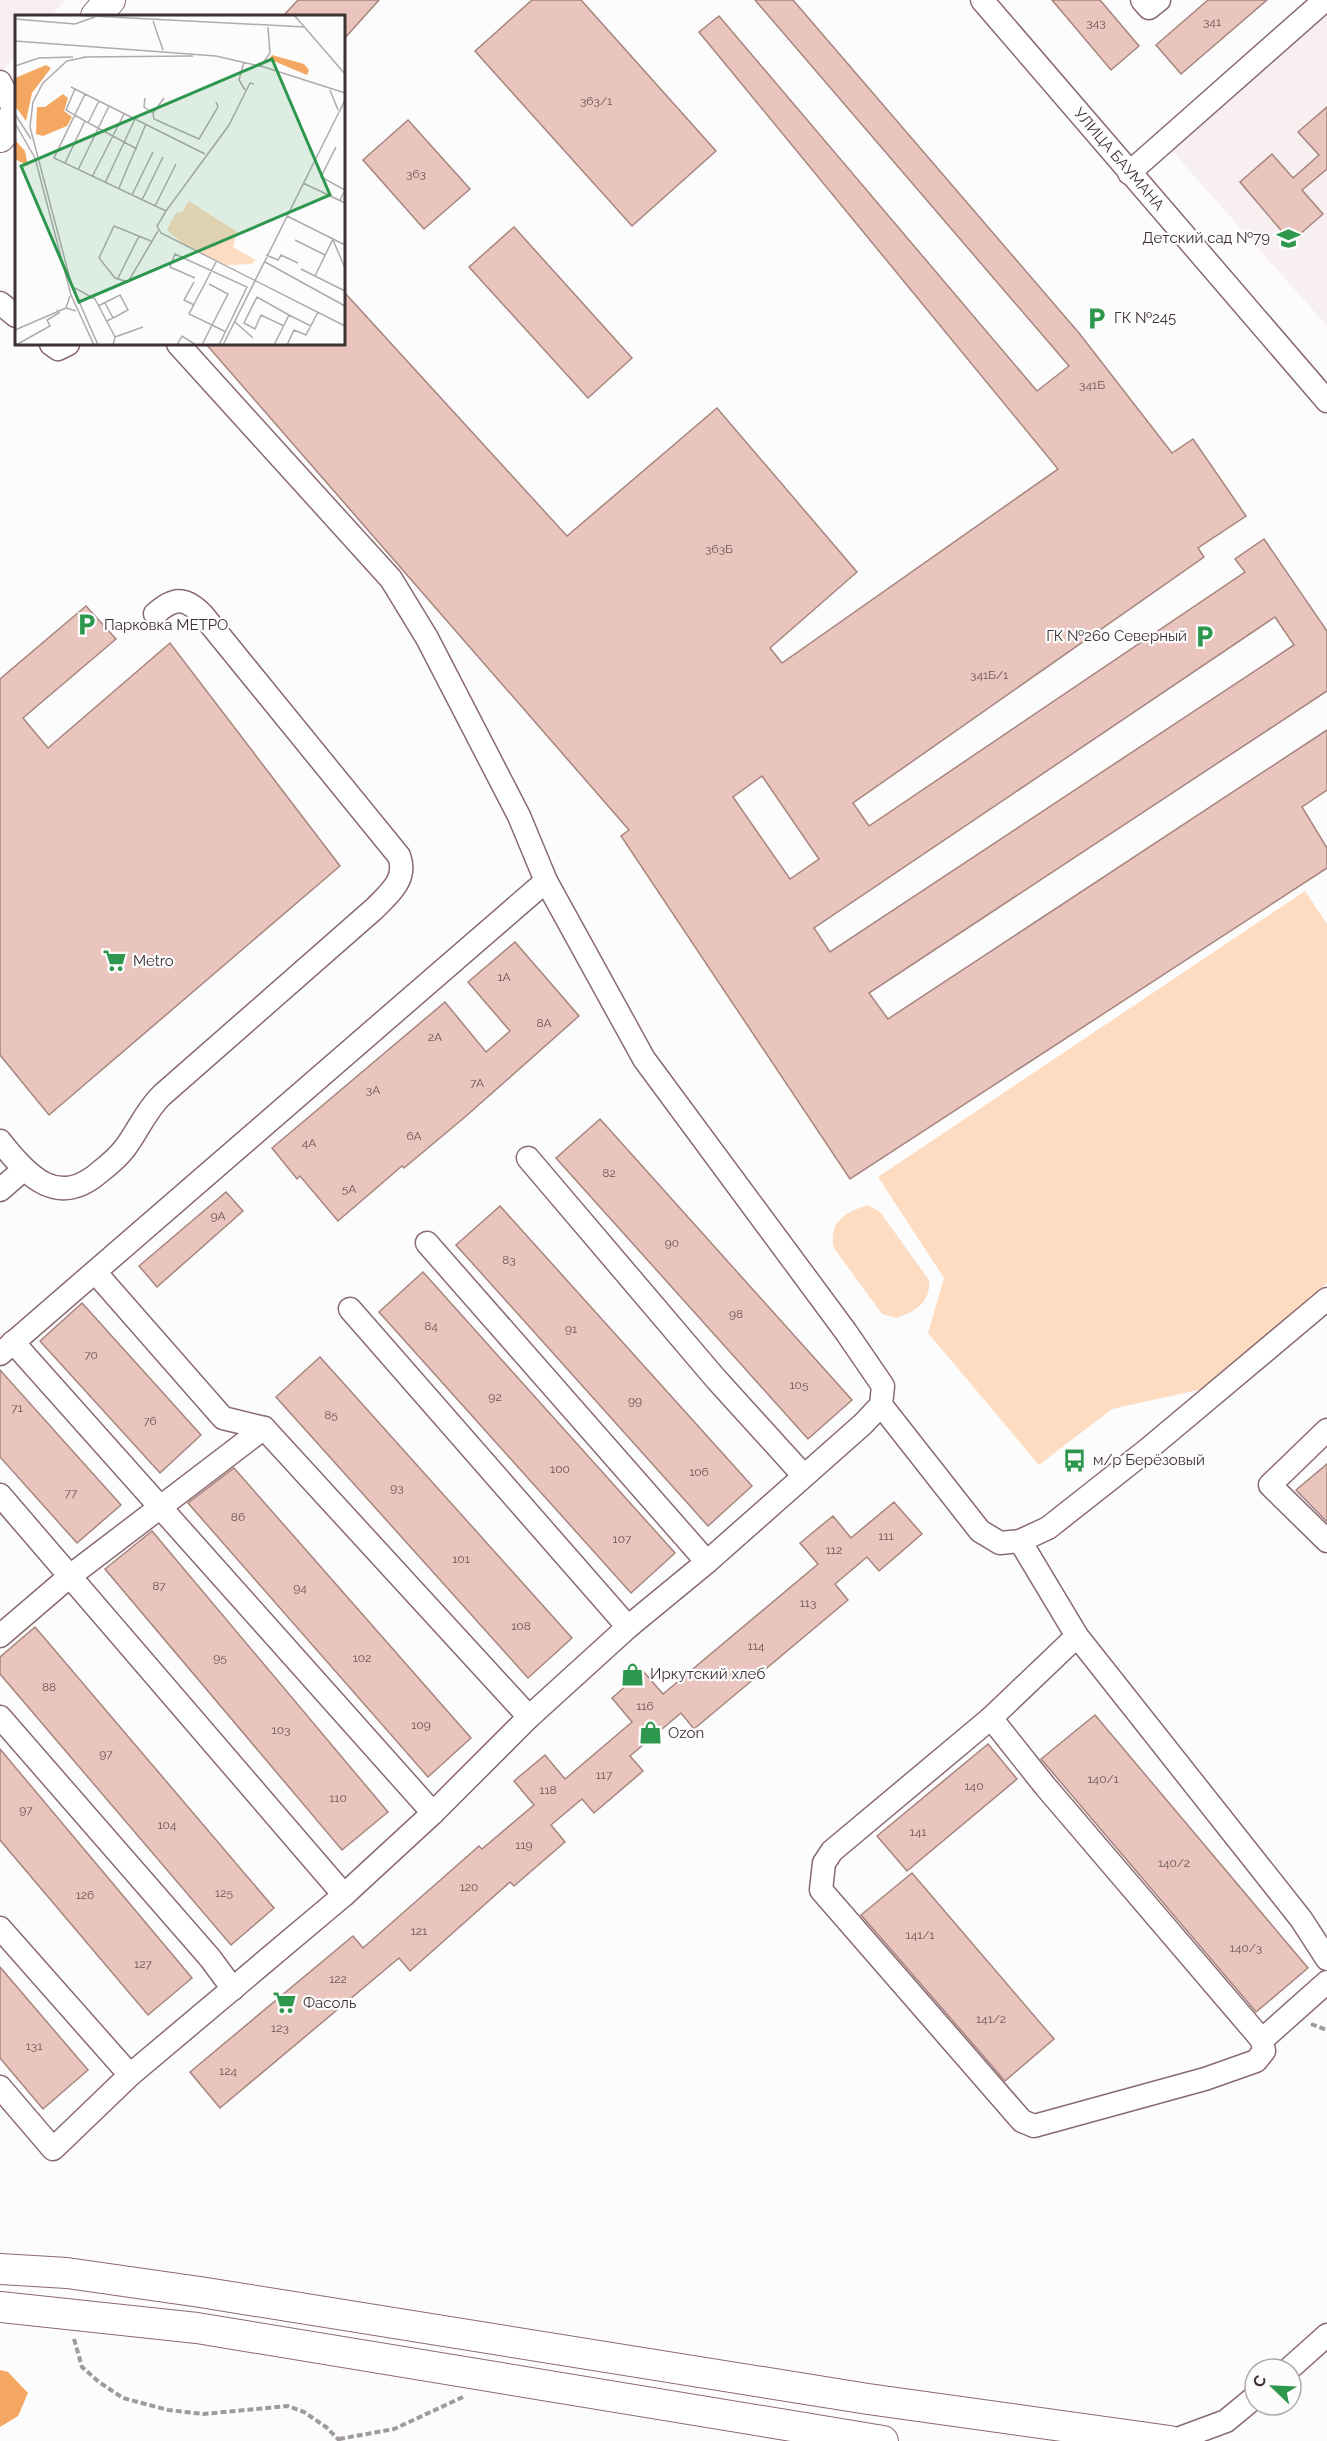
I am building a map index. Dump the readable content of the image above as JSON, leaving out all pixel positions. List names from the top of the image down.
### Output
{
  "streets": {
    "street": ["УЛИЦА БАУМАНА"]
  },
  "places": {
    "school or university": ["Детский сад №79"],
    "parking": ["ГК №245", "Парковка МЕТРО", "ГК №260 Северный"],
    "supermarket": ["Metro", "Фасоль"],
    "bus stop": ["м/р Берёзовый"],
    "shop": ["Иркутский хлеб", "Ozon"]
  },
  "house_numbers": [
    "341",
    "343",
    "363/1",
    "363",
    "341Б",
    "363Б",
    "341Б/1",
    "1А",
    "8А",
    "2А",
    "7А",
    "3А",
    "6А",
    "4А",
    "82",
    "5А",
    "9А",
    "90",
    "83",
    "98",
    "84",
    "91",
    "70",
    "105",
    "92",
    "99",
    "71",
    "85",
    "76",
    "100",
    "106",
    "93",
    "77",
    "86",
    "111",
    "107",
    "112",
    "101",
    "87",
    "94",
    "113",
    "108",
    "114",
    "95",
    "102",
    "88",
    "116",
    "109",
    "103",
    "97",
    "117",
    "140/1",
    "140",
    "118",
    "110",
    "97",
    "104",
    "141",
    "119",
    "140/2",
    "120",
    "125",
    "126",
    "121",
    "141/1",
    "140/3",
    "127",
    "122",
    "141/2",
    "123",
    "131",
    "124"
  ],
  "north": "top left"
}
